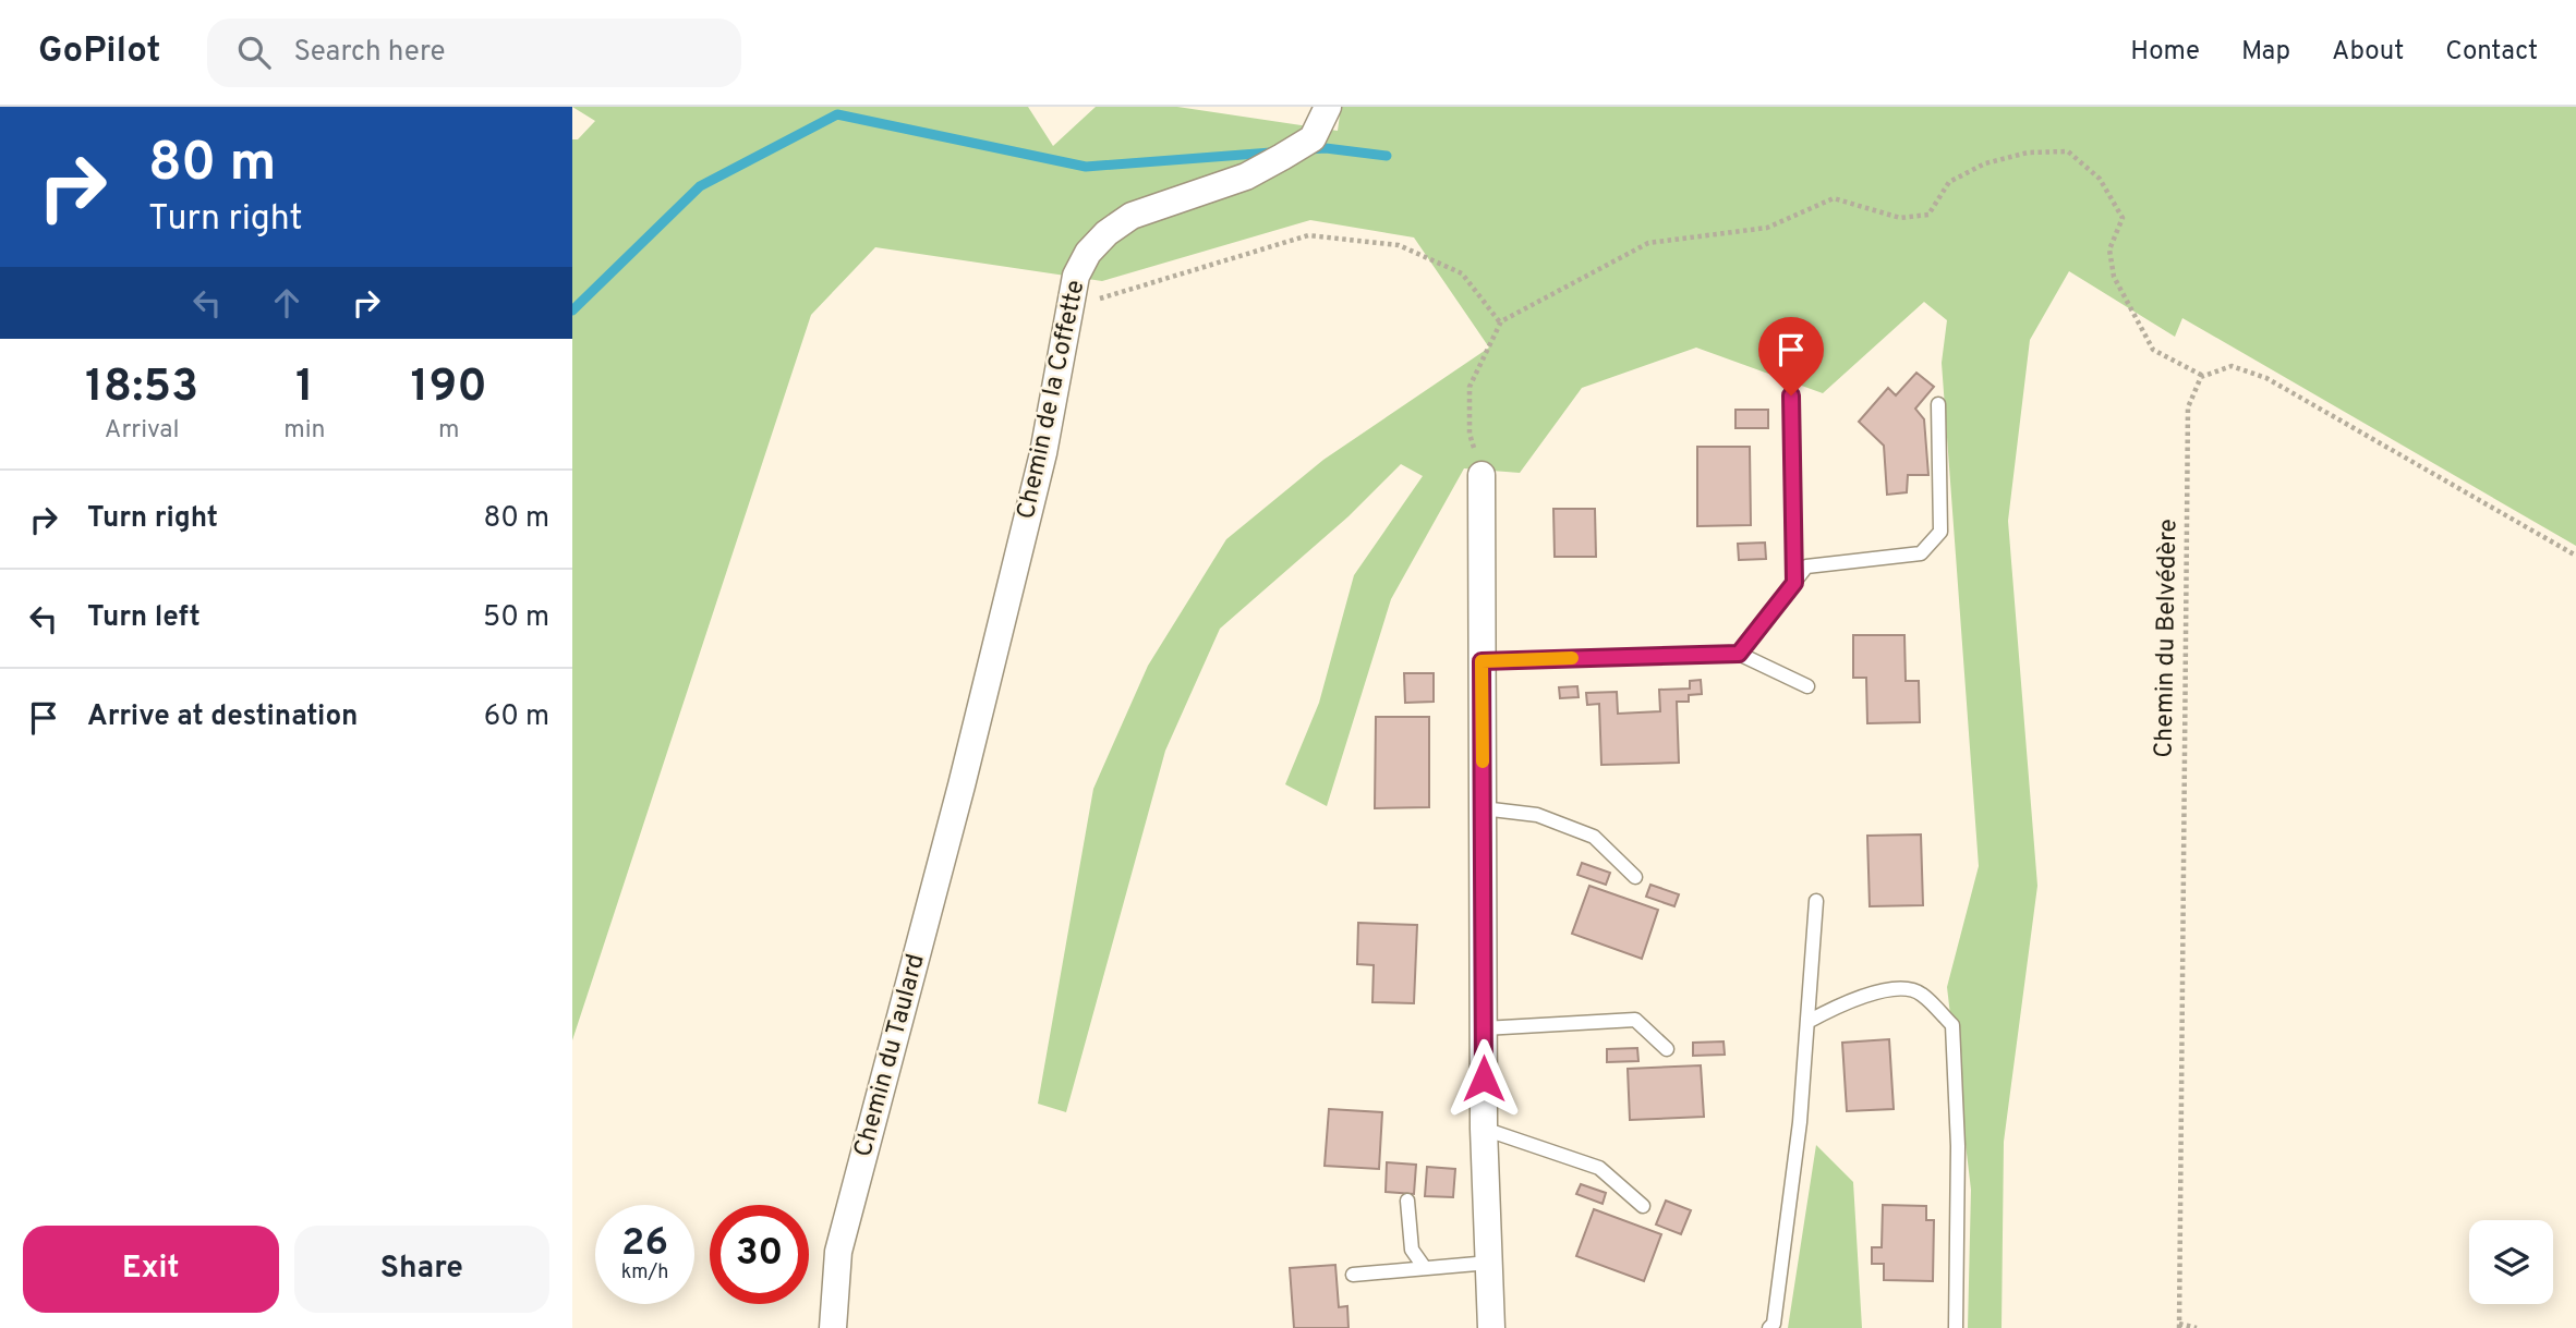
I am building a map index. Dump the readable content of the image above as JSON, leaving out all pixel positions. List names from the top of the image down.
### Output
{
  "streets": {
    "street": ["Chemin de la Coffette", "Chemin du Taulard"],
    "path": ["Chemin du Belvédère"]
  },
  "crossings": [
    ["Chemin de la Coffette", "Chemin du Taulard"]
  ],
  "page": {
    "header": "GoPilot",
    "search": "Search here",
    "nav": [
      "Home",
      "Map",
      "About",
      "Contact"
    ],
    "turn": ["80 m", "Turn right"],
    "eta": [
      "18:53",
      "Arrival",
      "1",
      "min",
      "190",
      "m"
    ],
    "list": [
      {
        "name": "Turn right",
        "value": "80 m"
      },
      {
        "name": "Turn left",
        "value": "50 m"
      },
      {
        "name": "Arrive at destination",
        "value": "60 m"
      }
    ],
    "speed": "26 km/h",
    "limit": "30",
    "buttons": ["Exit", "Share"]
  }
}
